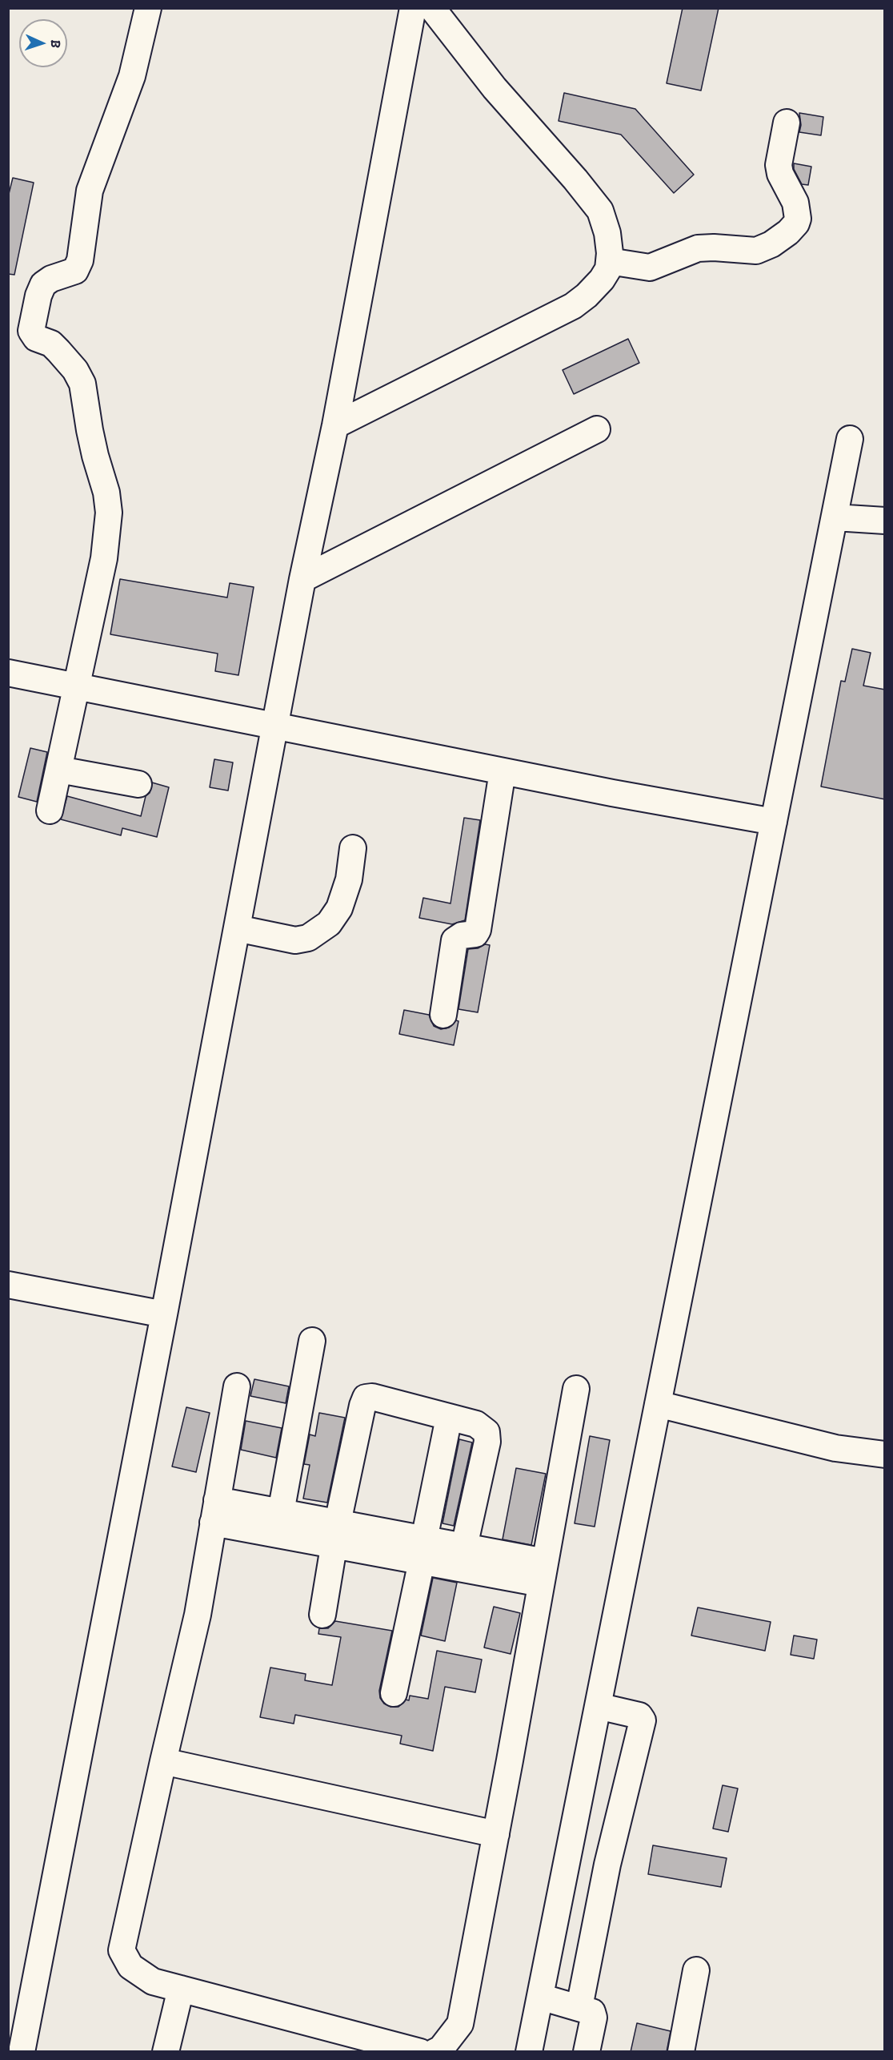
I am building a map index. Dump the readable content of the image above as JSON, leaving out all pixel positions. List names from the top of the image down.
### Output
{
  "north": "right"
}
